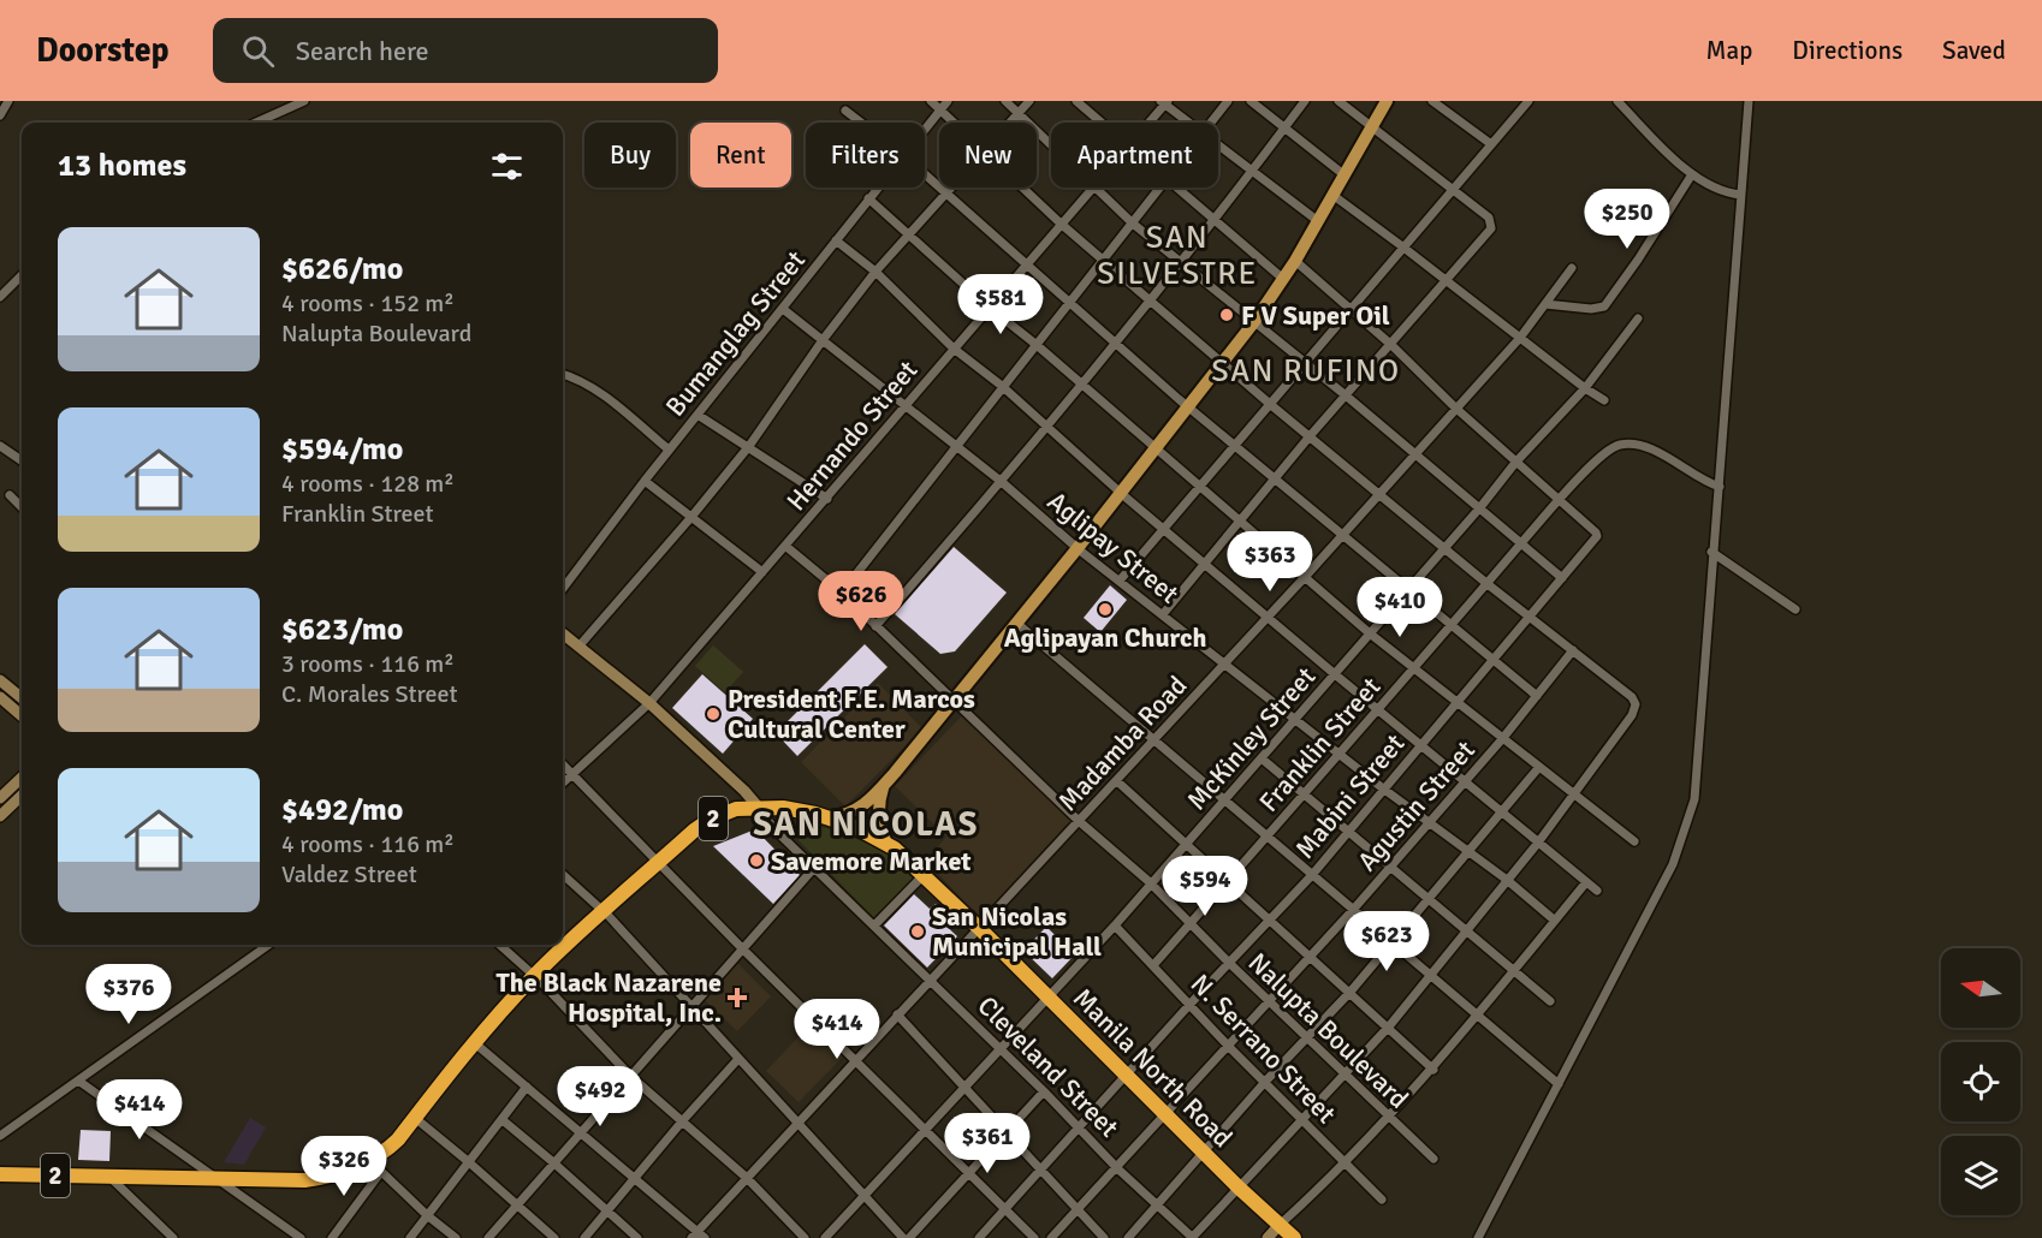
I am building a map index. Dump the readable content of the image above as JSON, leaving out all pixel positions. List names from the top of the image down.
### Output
{
  "streets": {
    "highway": ["2", "Manila North Road"],
    "street": [
      "Bumanglag Street",
      "Hernando Street",
      "Aglipay Street",
      "McKinley Street",
      "Madamba Road",
      "Franklin Street",
      "Mabini Street",
      "Agustin Street",
      "Nalupta Boulevard",
      "N. Serrano Street",
      "Cleveland Street"
    ]
  },
  "crossings": [
    ["Bumanglag Street", "Aglipay Street"],
    ["Hernando Street", "Aglipay Street"],
    ["Hernando Street", "Nalupta Boulevard"],
    ["Aglipay Street", "McKinley Street"],
    ["Aglipay Street", "Madamba Road"],
    ["Aglipay Street", "Franklin Street"],
    ["Aglipay Street", "Mabini Street"],
    ["Aglipay Street", "Agustin Street"],
    ["McKinley Street", "Nalupta Boulevard"],
    ["McKinley Street", "N. Serrano Street"],
    ["McKinley Street", "Cleveland Street"],
    ["McKinley Street", "Manila North Road"],
    ["Madamba Road", "Nalupta Boulevard"],
    ["Madamba Road", "Cleveland Street"],
    ["Madamba Road", "Manila North Road"],
    ["Franklin Street", "Mabini Street"],
    ["Franklin Street", "Nalupta Boulevard"],
    ["Franklin Street", "N. Serrano Street"],
    ["Mabini Street", "Nalupta Boulevard"],
    ["Mabini Street", "N. Serrano Street"],
    ["Mabini Street", "Cleveland Street"],
    ["Mabini Street", "Manila North Road"],
    ["Agustin Street", "Nalupta Boulevard"],
    ["Agustin Street", "N. Serrano Street"],
    ["Agustin Street", "Cleveland Street"],
    ["Agustin Street", "Manila North Road"],
    ["Cleveland Street", "Manila North Road"]
  ],
  "districts": ["SAN SILVESTRE", "SAN RUFINO", "SAN NICOLAS"],
  "places": {
    "other": [
      "F V Super Oil",
      "Aglipayan Church",
      "President F.E. Marcos Cultural Center",
      "Savemore Market",
      "San Nicolas Municipal Hall"
    ],
    "health": ["The Black Nazarene Hospital, Inc."]
  },
  "north": "left",
  "page": {
    "header": "Doorstep",
    "search": "Search here",
    "nav": ["Map", "Directions", "Saved"],
    "chip": [
      "Buy",
      "Rent",
      "Filters",
      "New",
      "Apartment"
    ],
    "heading": "13 homes",
    "price": [
      "$250",
      "$581",
      "$363",
      "$626",
      "$410",
      "$594",
      "$623",
      "$376",
      "$414",
      "$492",
      "$414",
      "$361",
      "$326"
    ],
    "list": [
      {
        "name": "$626/mo",
        "note": "4 rooms · 152 m² · Nalupta Boulevard"
      },
      {
        "name": "$594/mo",
        "note": "4 rooms · 128 m² · Franklin Street"
      },
      {
        "name": "$623/mo",
        "note": "3 rooms · 116 m² · C. Morales Street"
      },
      {
        "name": "$492/mo",
        "note": "4 rooms · 116 m² · Valdez Street"
      }
    ]
  }
}
